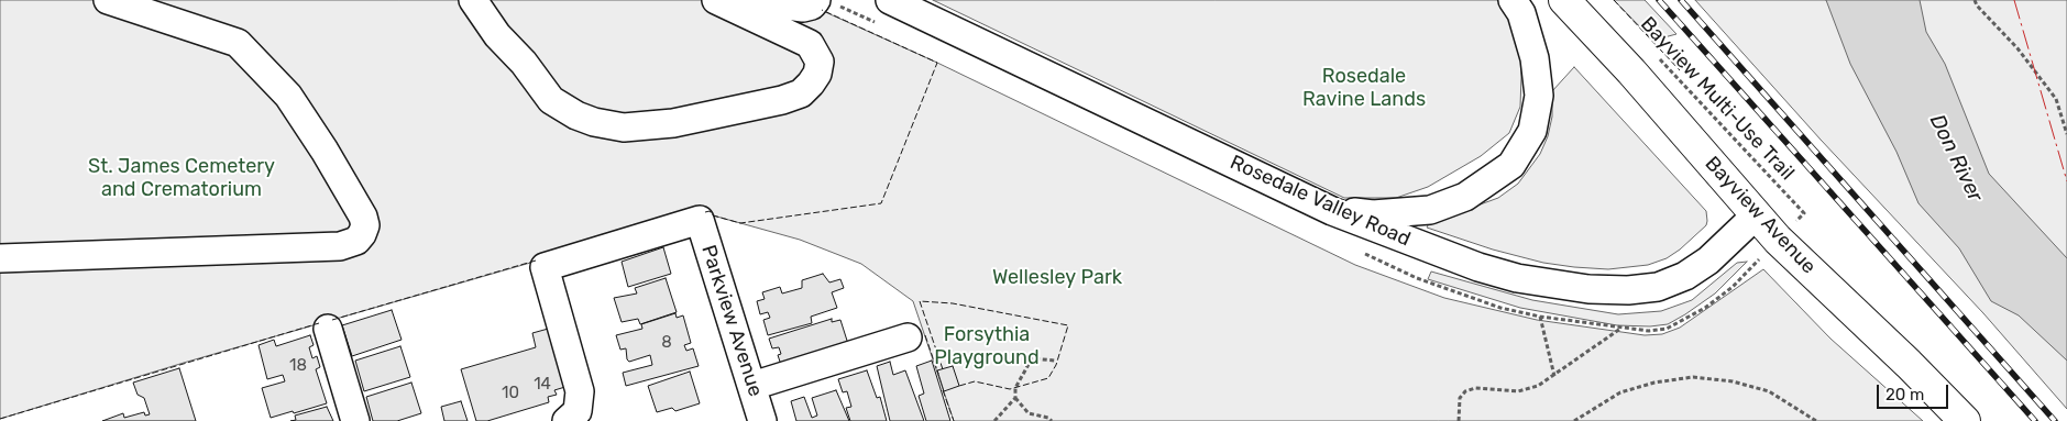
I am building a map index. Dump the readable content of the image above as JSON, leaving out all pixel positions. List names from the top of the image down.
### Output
{
  "streets": {
    "main road": ["Bayview Avenue"],
    "street": ["Rosedale Valley Road", "Parkview Avenue"],
    "path": ["Bayview Multi-Use Trail"]
  },
  "crossings": [
    ["Rosedale Valley Road", "Bayview Avenue"]
  ],
  "water": ["Don River"],
  "parks": [
    "Rosedale Ravine Lands",
    "St. James Cemetery and Crematorium",
    "Wellesley Park",
    "Forsythia Playground"
  ],
  "house_numbers": [
    "8",
    "18",
    "14",
    "10"
  ],
  "scale_bar": "20 m"
}
